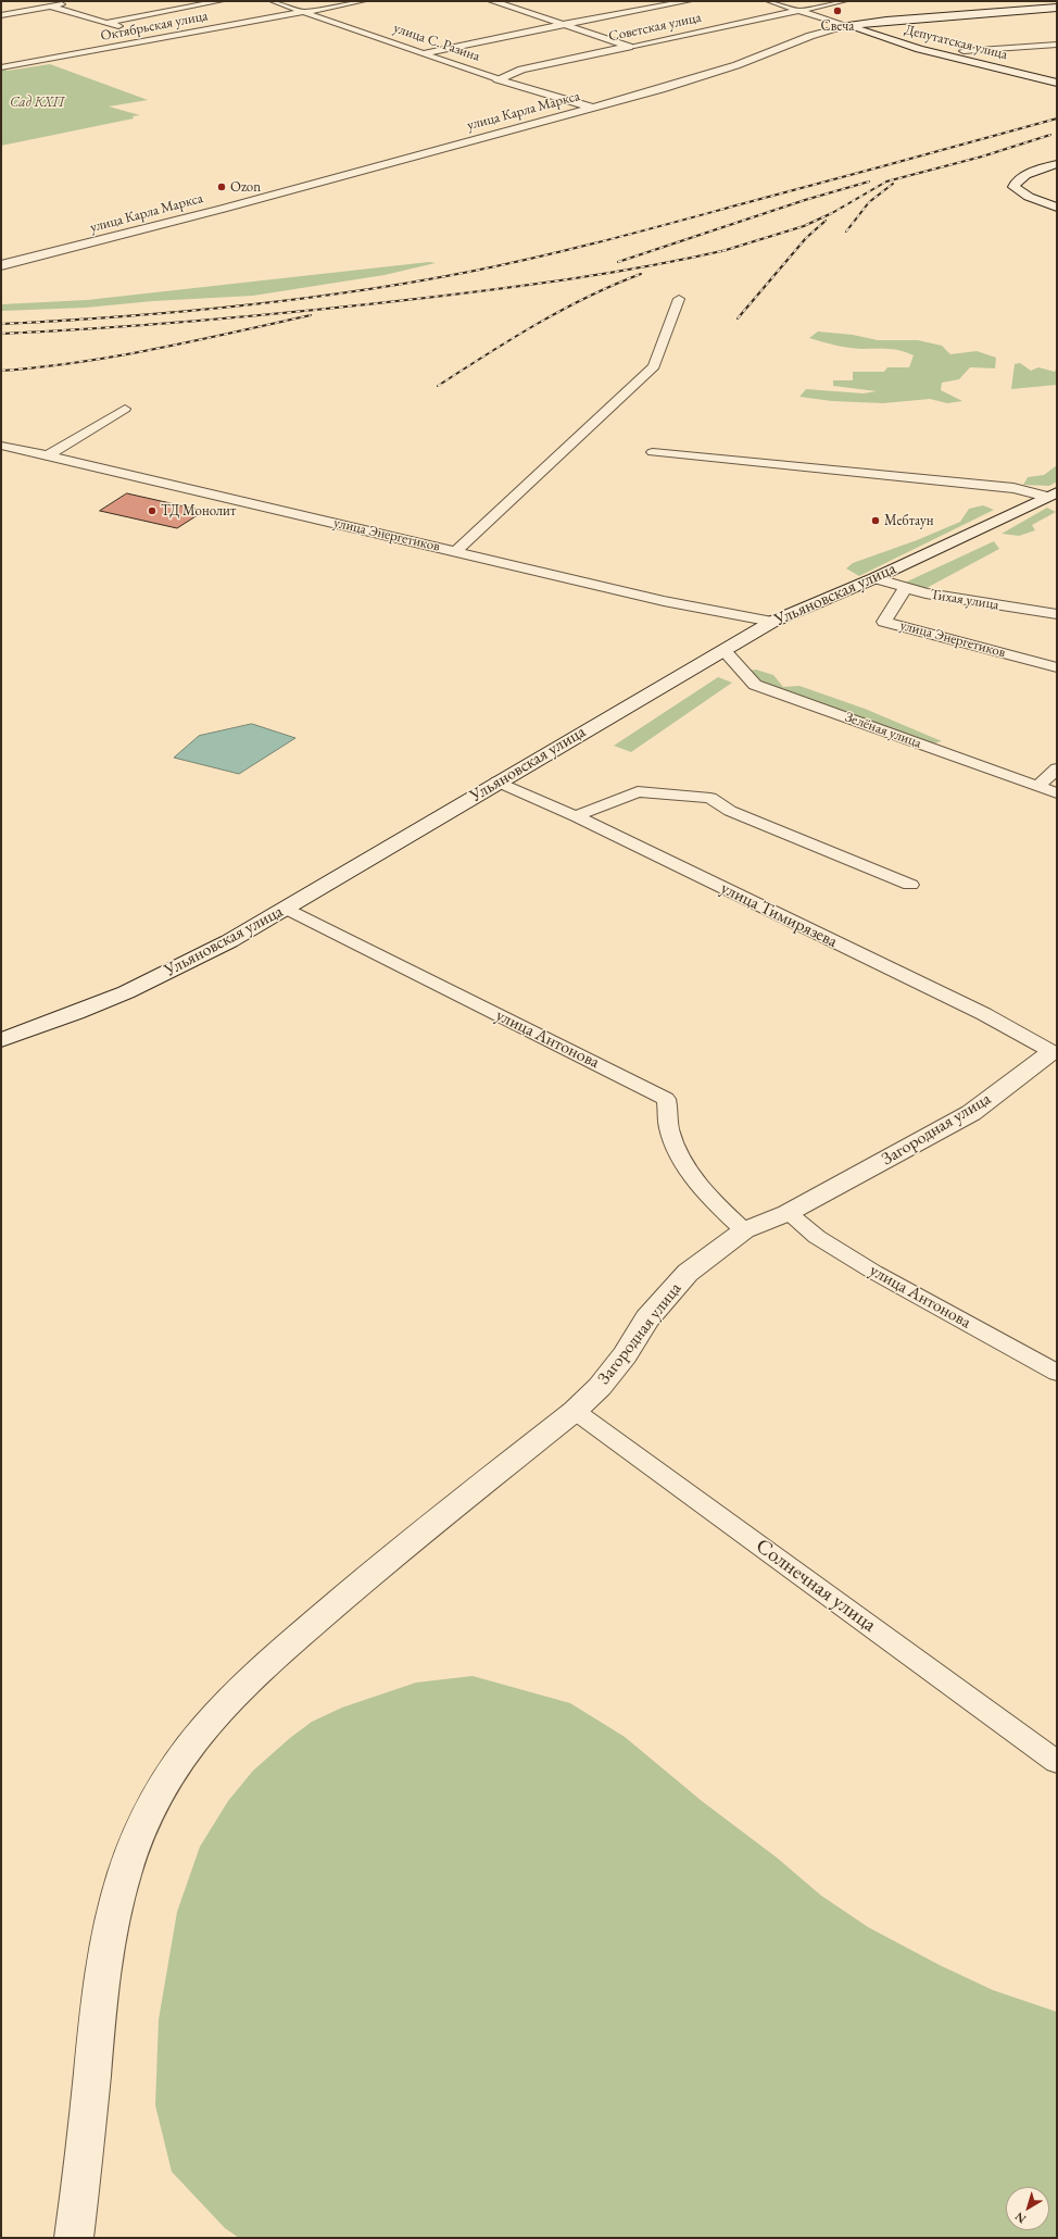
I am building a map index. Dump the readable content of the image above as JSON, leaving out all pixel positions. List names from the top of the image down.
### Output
{
  "streets": {
    "street": [
      "Октябрьская улица",
      "Советская улица",
      "улица С. Разина",
      "Депутатская улица",
      "улица Карла Маркса",
      "улица Энергетиков",
      "Ульяновская улица",
      "Тихая улица",
      "Зелёная улица",
      "улица Тимирязева",
      "улица Антонова",
      "Загородная улица",
      "Солнечная улица"
    ]
  },
  "crossings": [
    ["Октябрьская улица", "улица С. Разина"],
    ["Советская улица", "улица С. Разина"],
    ["улица С. Разина", "улица Карла Маркса"],
    ["Депутатская улица", "улица Карла Маркса"],
    ["улица Энергетиков", "Ульяновская улица"],
    ["улица Энергетиков", "Тихая улица"],
    ["Ульяновская улица", "Тихая улица"],
    ["Ульяновская улица", "Зелёная улица"],
    ["Ульяновская улица", "улица Тимирязева"],
    ["Ульяновская улица", "улица Антонова"],
    ["улица Тимирязева", "Загородная улица"],
    ["улица Антонова", "Загородная улица"],
    ["Загородная улица", "Солнечная улица"]
  ],
  "parks": ["Сад КХП"],
  "places": [
    "Свеча",
    "Ozon",
    "ТД Монолит",
    "Мебтаун"
  ],
  "north": "bottom left"
}
